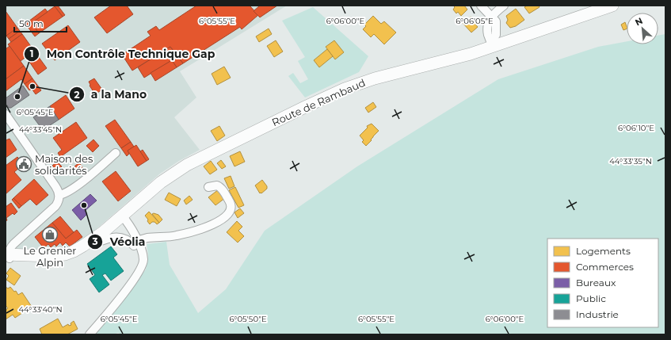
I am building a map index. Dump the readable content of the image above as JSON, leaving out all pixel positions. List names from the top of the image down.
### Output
{
  "streets": {
    "street": ["Route de Rambaud"]
  },
  "places": {
    "other": ["a la Mano", "Mon Contrôle Technique Gap", "Véolia"],
    "public building": ["Maison des solidarités"],
    "shop": ["Le Grenier Alpin"]
  },
  "legend": [
    "Logements",
    "Commerces",
    "Bureaux",
    "Public",
    "Industrie"
  ],
  "scale_bar": "50 m",
  "north": "top left",
  "coordinates": [
    "6°05'55\"E",
    "6°06'00\"E",
    "6°06'05\"E",
    "6°05'45\"E",
    "6°06'10\"E",
    "44°33'45\"N",
    "44°33'35\"N",
    "44°33'40\"N",
    "6°05'50\"E"
  ]
}
